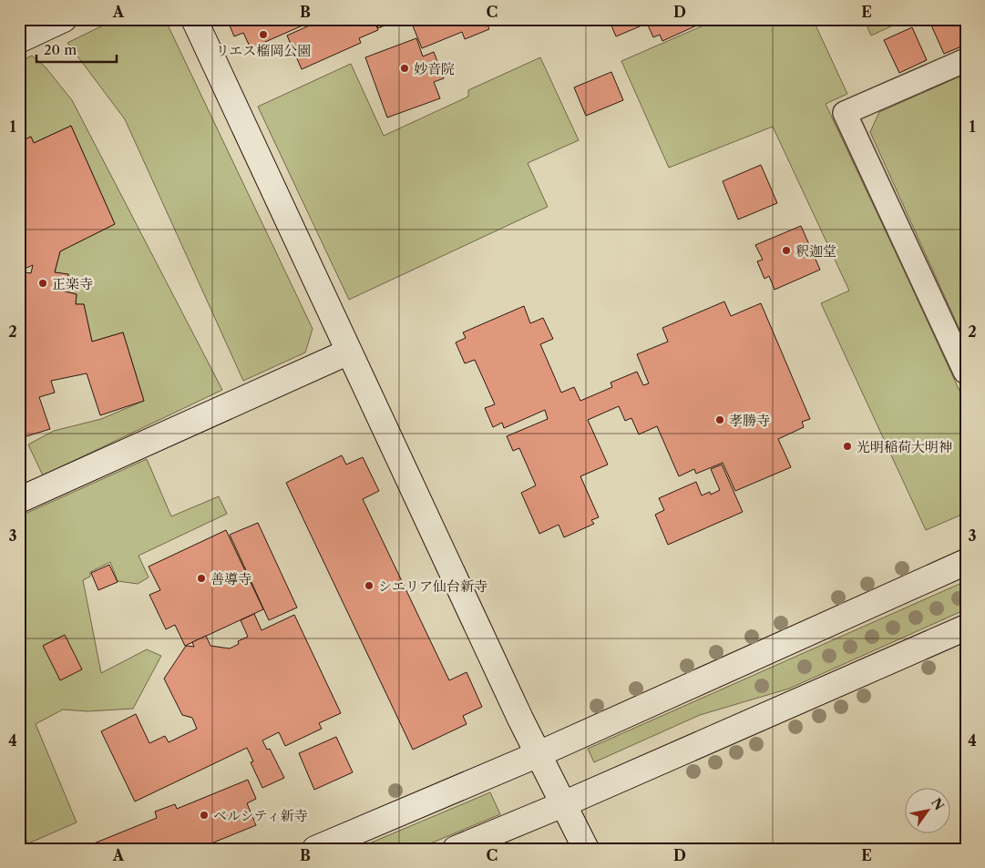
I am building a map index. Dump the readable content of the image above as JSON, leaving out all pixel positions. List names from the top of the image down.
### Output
{
  "places": [
    "リエス榴岡公園",
    "妙音院",
    "釈迦堂",
    "正楽寺",
    "孝勝寺",
    "光明稲荷大明神",
    "善導寺",
    "シエリア仙台新寺",
    "ベルシティ新寺"
  ],
  "scale_bar": "20 m",
  "north": "top right",
  "grid": {
    "columns": [
      "A",
      "B",
      "C",
      "D",
      "E"
    ],
    "rows": [
      "1",
      "2",
      "3",
      "4"
    ]
  }
}
